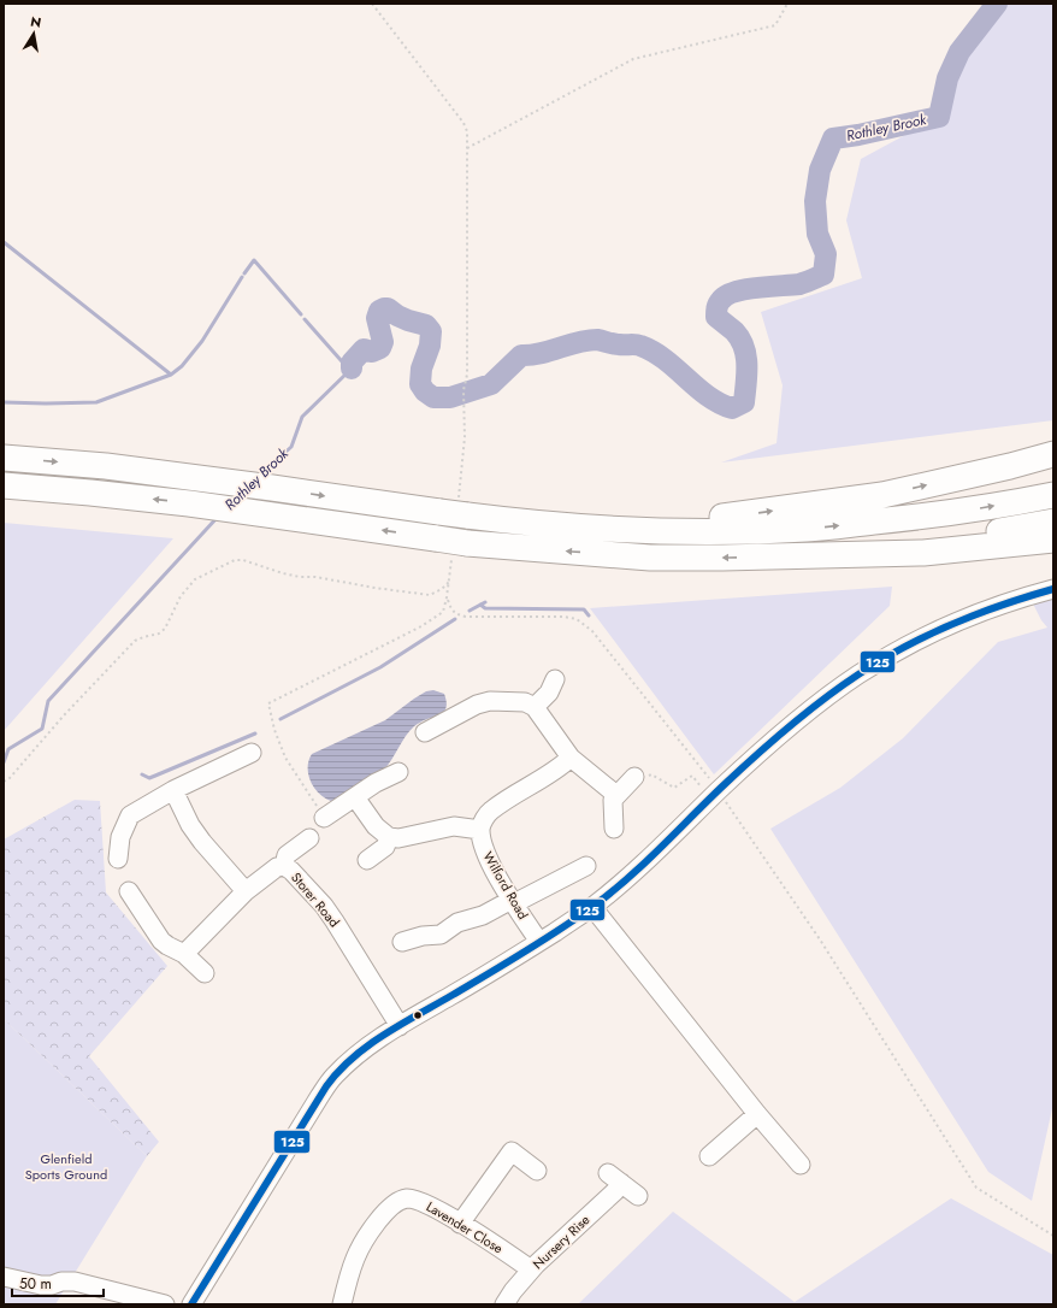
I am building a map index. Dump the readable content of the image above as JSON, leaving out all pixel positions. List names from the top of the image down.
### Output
{
  "streets": {
    "street": [
      "Wilford Road",
      "Storer Road",
      "Lavender Close",
      "Nursery Rise"
    ]
  },
  "crossings": [
    ["Lavender Close", "Nursery Rise"]
  ],
  "water": ["Rothley Brook"],
  "parks": ["Glenfield Sports Ground"],
  "lines": ["transit line 125"],
  "scale_bar": "50 m",
  "north": "top"
}
